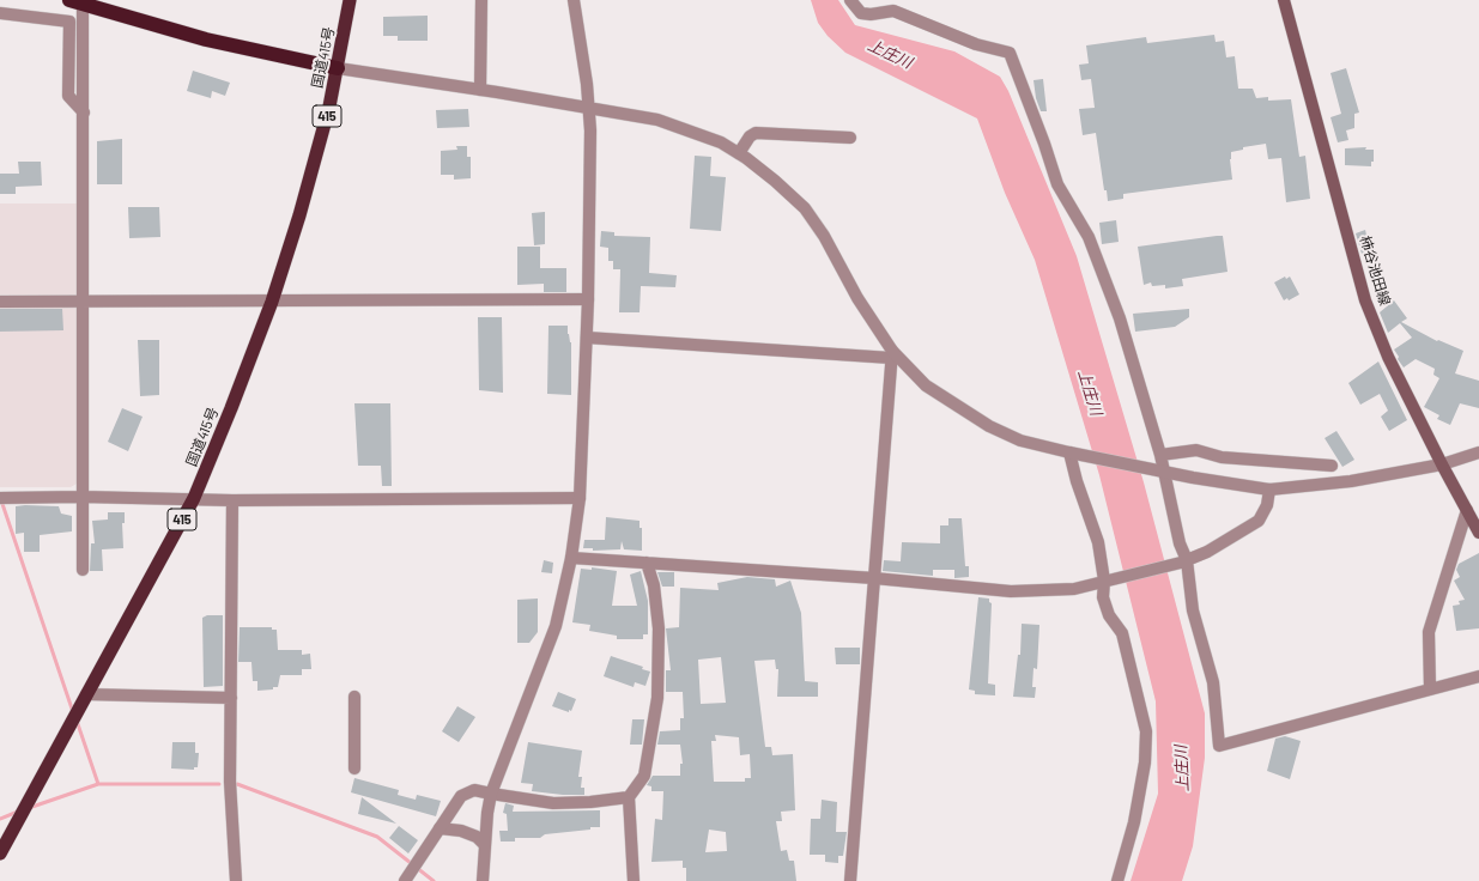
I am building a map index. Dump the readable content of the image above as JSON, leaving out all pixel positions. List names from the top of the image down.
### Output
{
  "streets": {
    "highway": ["国道415号", "415"],
    "main road": ["柿谷池田線"]
  },
  "water": ["上庄川"]
}
